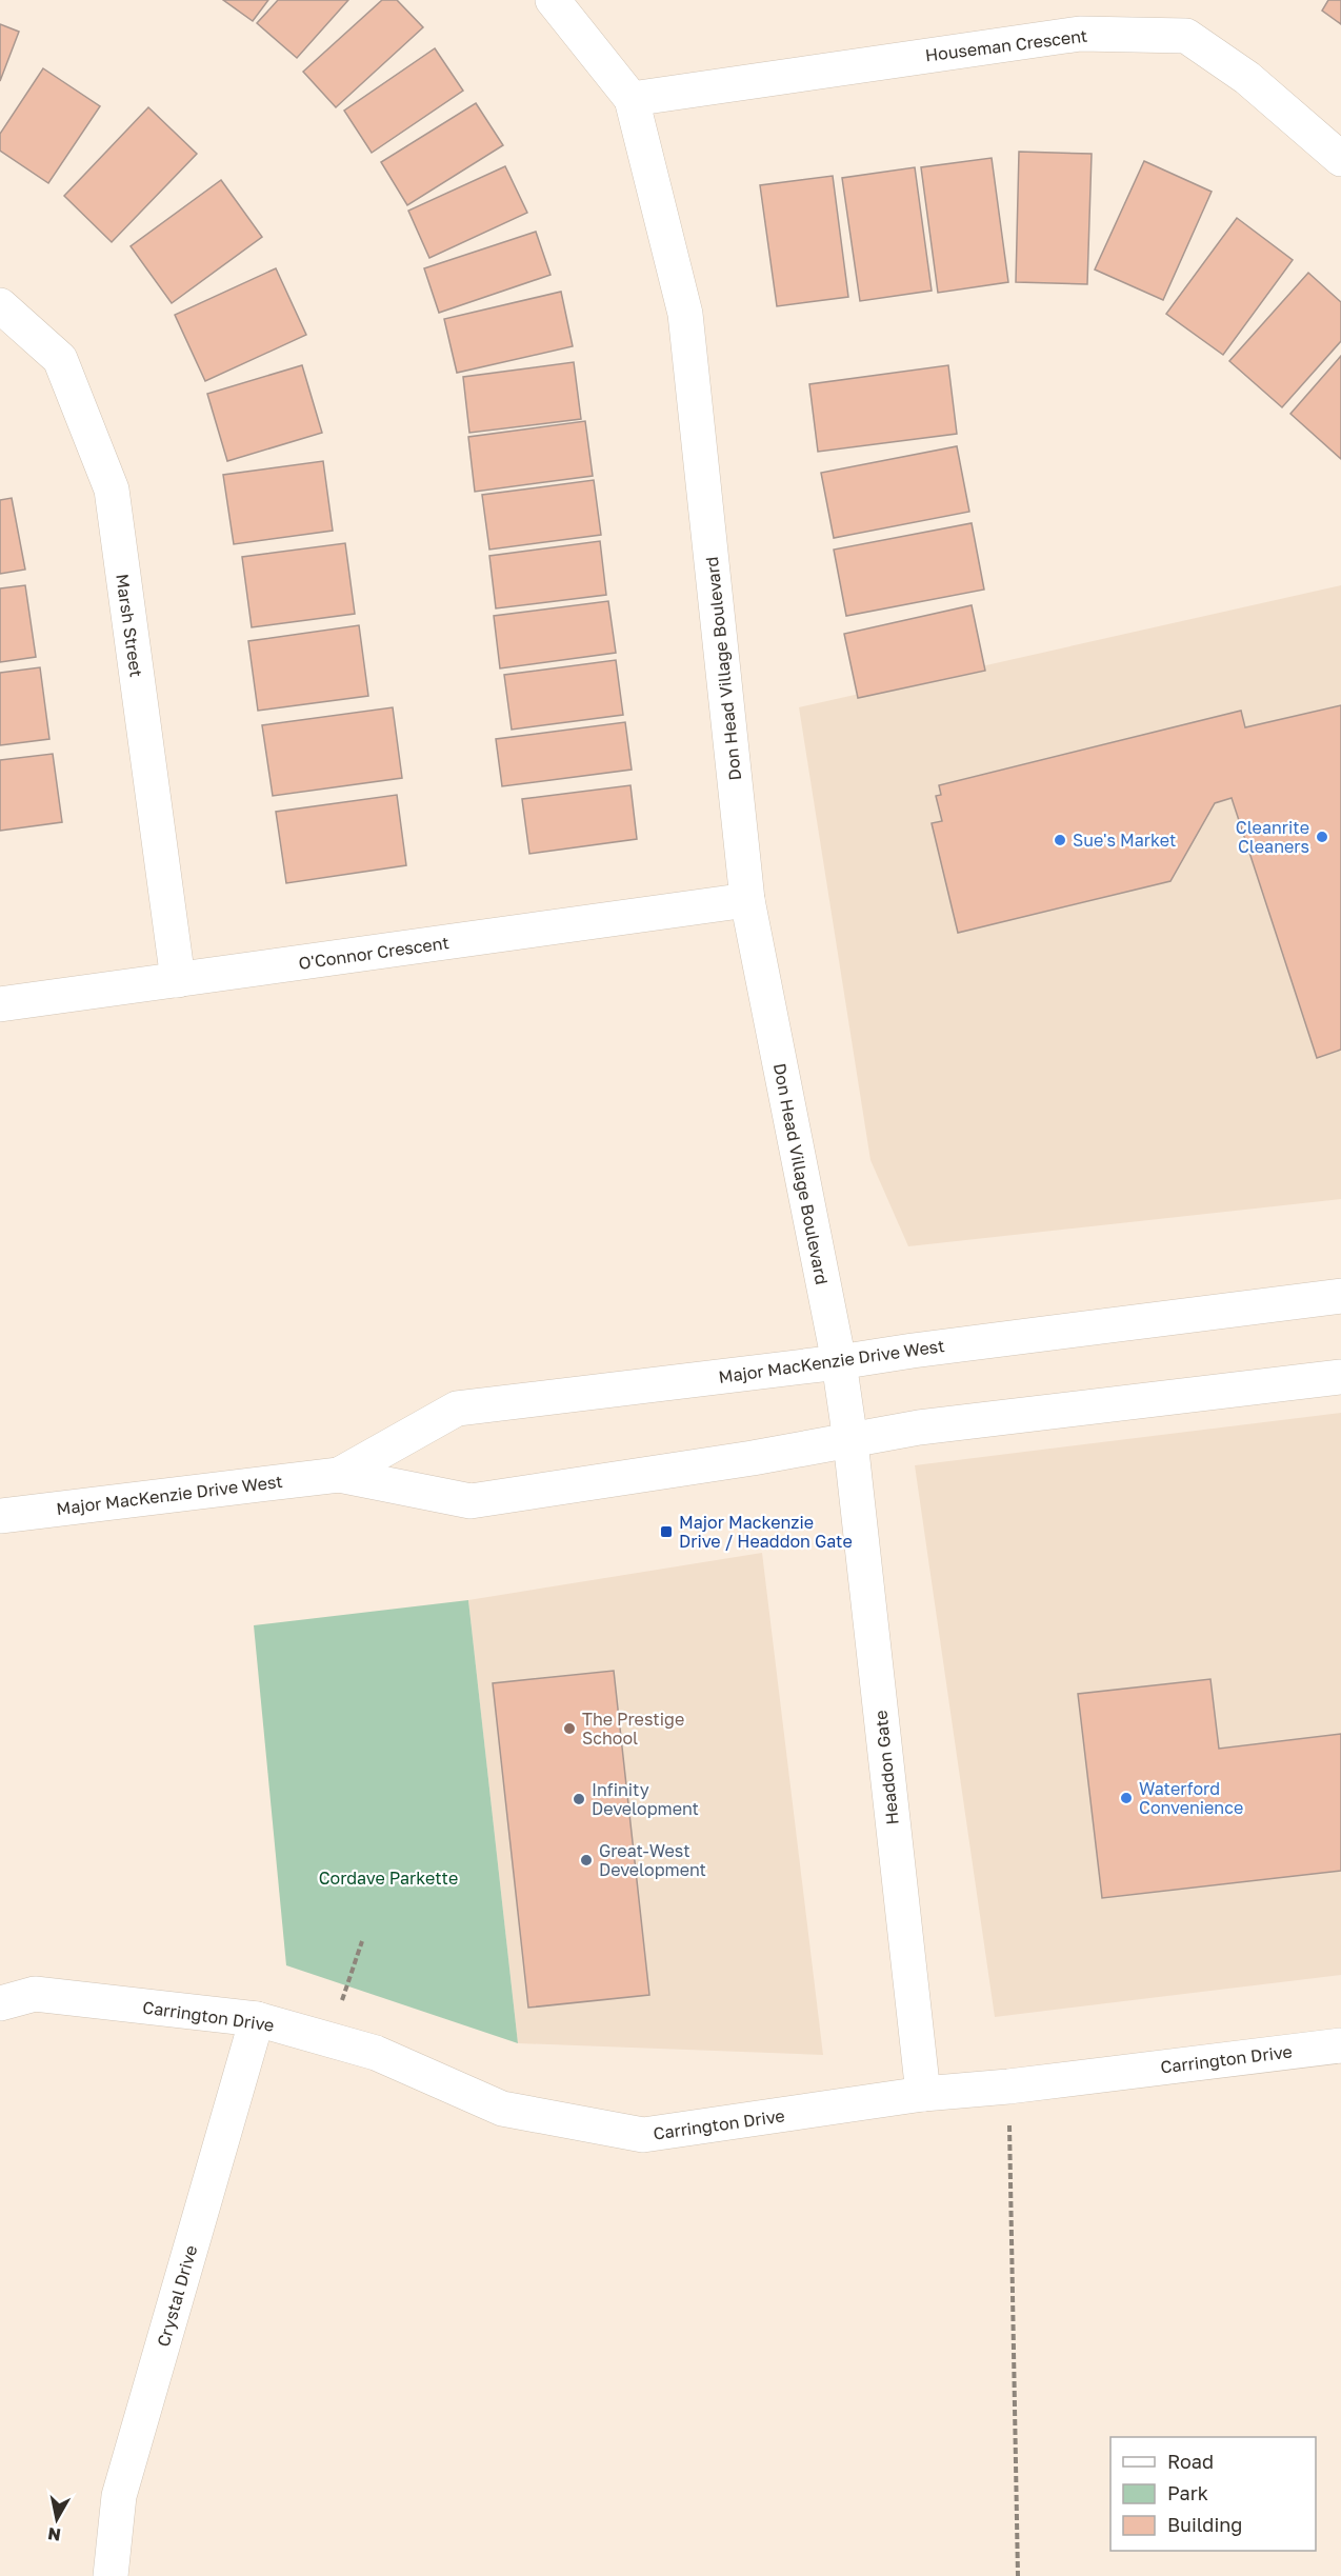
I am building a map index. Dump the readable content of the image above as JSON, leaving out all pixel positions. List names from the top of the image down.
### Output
{
  "streets": {
    "street": [
      "Houseman Crescent",
      "Marsh Street",
      "Don Head Village Boulevard",
      "O'Connor Crescent",
      "Major MacKenzie Drive West",
      "Headdon Gate",
      "Carrington Drive",
      "Crystal Drive"
    ]
  },
  "crossings": [
    ["Houseman Crescent", "Don Head Village Boulevard"],
    ["Marsh Street", "O'Connor Crescent"],
    ["Don Head Village Boulevard", "O'Connor Crescent"],
    ["Don Head Village Boulevard", "Major MacKenzie Drive West"],
    ["Don Head Village Boulevard", "Headdon Gate"],
    ["Major MacKenzie Drive West", "Headdon Gate"],
    ["Headdon Gate", "Carrington Drive"],
    ["Carrington Drive", "Crystal Drive"]
  ],
  "parks": ["Cordave Parkette"],
  "places": {
    "other": [
      "Cleanrite Cleaners",
      "Sue's Market",
      "The Prestige School",
      "Waterford Convenience",
      "Infinity Development",
      "Great-West Development"
    ],
    "transit": ["Major Mackenzie Drive / Headdon Gate"]
  },
  "legend": ["Road", "Park", "Building"],
  "north": "bottom"
}
